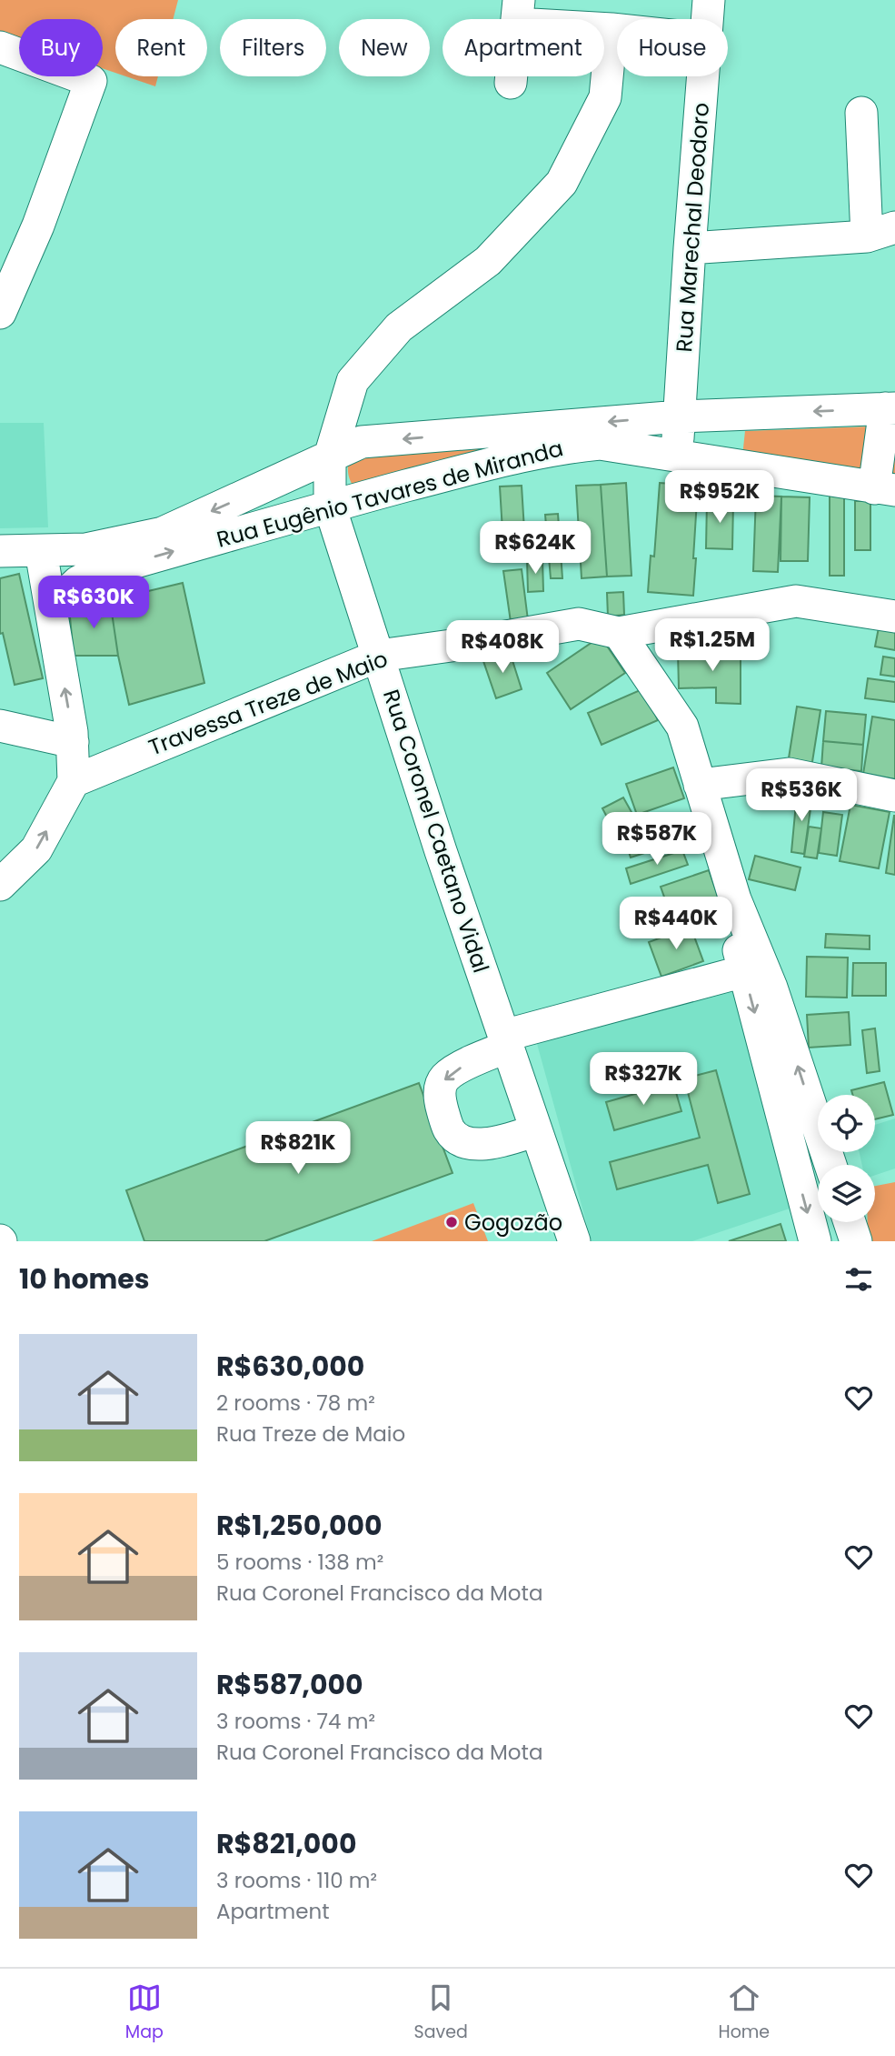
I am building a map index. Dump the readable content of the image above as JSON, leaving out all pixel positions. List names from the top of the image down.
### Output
{
  "streets": {
    "street": [
      "Rua Marechal Deodoro",
      "Rua Eugênio Tavares de Miranda",
      "Travessa Treze de Maio",
      "Rua Coronel Caetano Vidal"
    ]
  },
  "crossings": [
    ["Rua Marechal Deodoro", "Rua Eugênio Tavares de Miranda"],
    ["Rua Eugênio Tavares de Miranda", "Rua Coronel Caetano Vidal"],
    ["Travessa Treze de Maio", "Rua Coronel Caetano Vidal"]
  ],
  "places": ["Gogozão"],
  "page": {
    "chip": [
      "Buy",
      "Rent",
      "Filters",
      "New",
      "Apartment",
      "House"
    ],
    "price": [
      "R$952K",
      "R$624K",
      "R$630K",
      "R$1.25M",
      "R$408K",
      "R$536K",
      "R$587K",
      "R$440K",
      "R$327K",
      "R$821K"
    ],
    "heading": "10 homes",
    "list": [
      {
        "name": "R$630,000",
        "note": "2 rooms · 78 m² · Rua Treze de Maio"
      },
      {
        "name": "R$1,250,000",
        "note": "5 rooms · 138 m² · Rua Coronel Francisco da Mota"
      },
      {
        "name": "R$587,000",
        "note": "3 rooms · 74 m² · Rua Coronel Francisco da Mota"
      },
      {
        "name": "R$821,000",
        "note": "3 rooms · 110 m² · Apartment"
      }
    ],
    "tabs": ["Map", "Saved", "Home"]
  }
}
